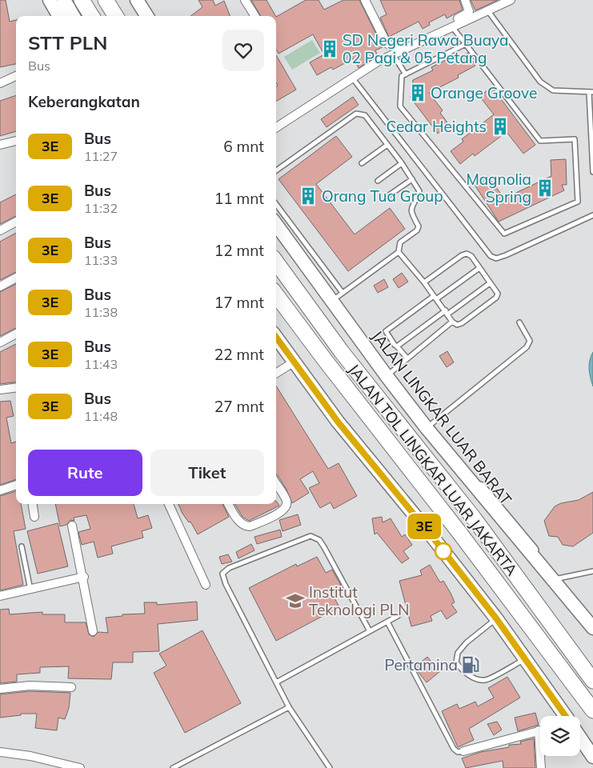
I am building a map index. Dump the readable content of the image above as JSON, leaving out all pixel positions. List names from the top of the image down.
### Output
{
  "streets": {
    "highway": ["JALAN TOL LINGKAR LUAR JAKARTA"],
    "main road": ["JALAN LINGKAR LUAR BARAT"]
  },
  "places": {
    "building": [
      "SD Negeri Rawa Buaya 02 Pagi & 05 Petang",
      "Orange Groove",
      "Cedar Heights",
      "Magnolia Spring",
      "Orang Tua Group"
    ],
    "school or university": ["Institut Teknologi PLN"],
    "fuel station": ["Pertamina"]
  },
  "lines": ["bus line 3E"],
  "page": {
    "on_map": "3E",
    "heading": [
      ["STT PLN", "Bus"],
      "Keberangkatan"
    ],
    "list": [
      {
        "mark": "3E",
        "name": "Bus",
        "note": "11:27",
        "value": "6 mnt"
      },
      {
        "mark": "3E",
        "name": "Bus",
        "note": "11:32",
        "value": "11 mnt"
      },
      {
        "mark": "3E",
        "name": "Bus",
        "note": "11:33",
        "value": "12 mnt"
      },
      {
        "mark": "3E",
        "name": "Bus",
        "note": "11:38",
        "value": "17 mnt"
      },
      {
        "mark": "3E",
        "name": "Bus",
        "note": "11:43",
        "value": "22 mnt"
      },
      {
        "mark": "3E",
        "name": "Bus",
        "note": "11:48",
        "value": "27 mnt"
      }
    ],
    "buttons": ["Rute", "Tiket"]
  }
}
